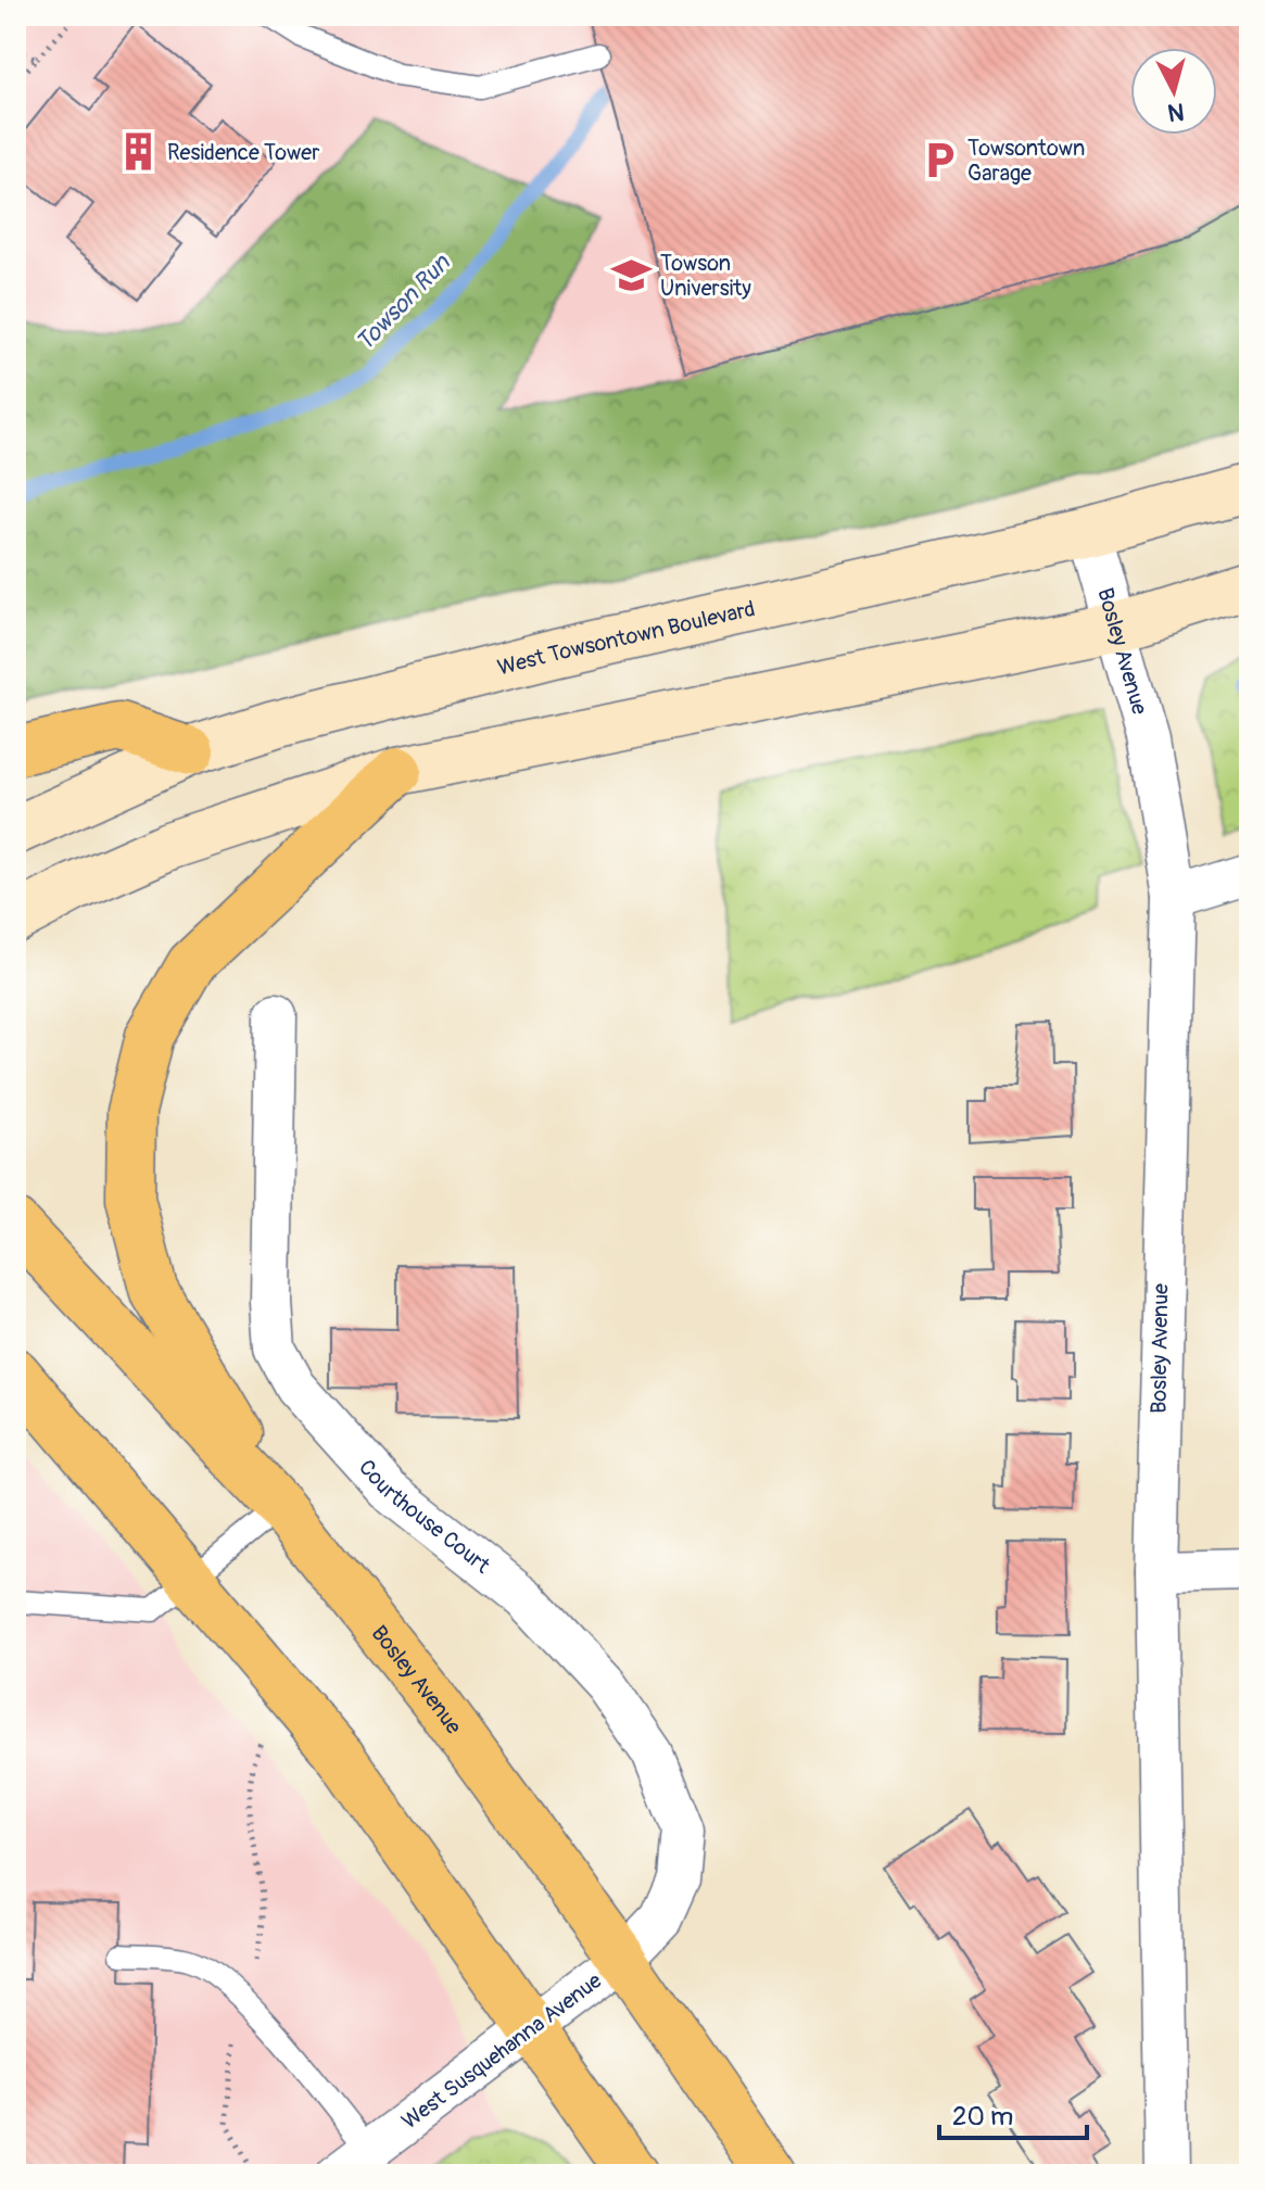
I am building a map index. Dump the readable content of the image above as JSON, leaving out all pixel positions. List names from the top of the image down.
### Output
{
  "streets": {
    "main road": ["West Towsontown Boulevard", "Bosley Avenue"],
    "street": ["Courthouse Court", "West Susquehanna Avenue"]
  },
  "crossings": [
    ["West Towsontown Boulevard", "Bosley Avenue"],
    ["Bosley Avenue", "Courthouse Court"],
    ["Bosley Avenue", "West Susquehanna Avenue"],
    ["Courthouse Court", "West Susquehanna Avenue"]
  ],
  "water": ["Towson Run"],
  "places": {
    "building": ["Residence Tower"],
    "parking": ["Towsontown Garage"],
    "school or university": ["Towson University"]
  },
  "scale_bar": "20 m",
  "north": "bottom"
}
